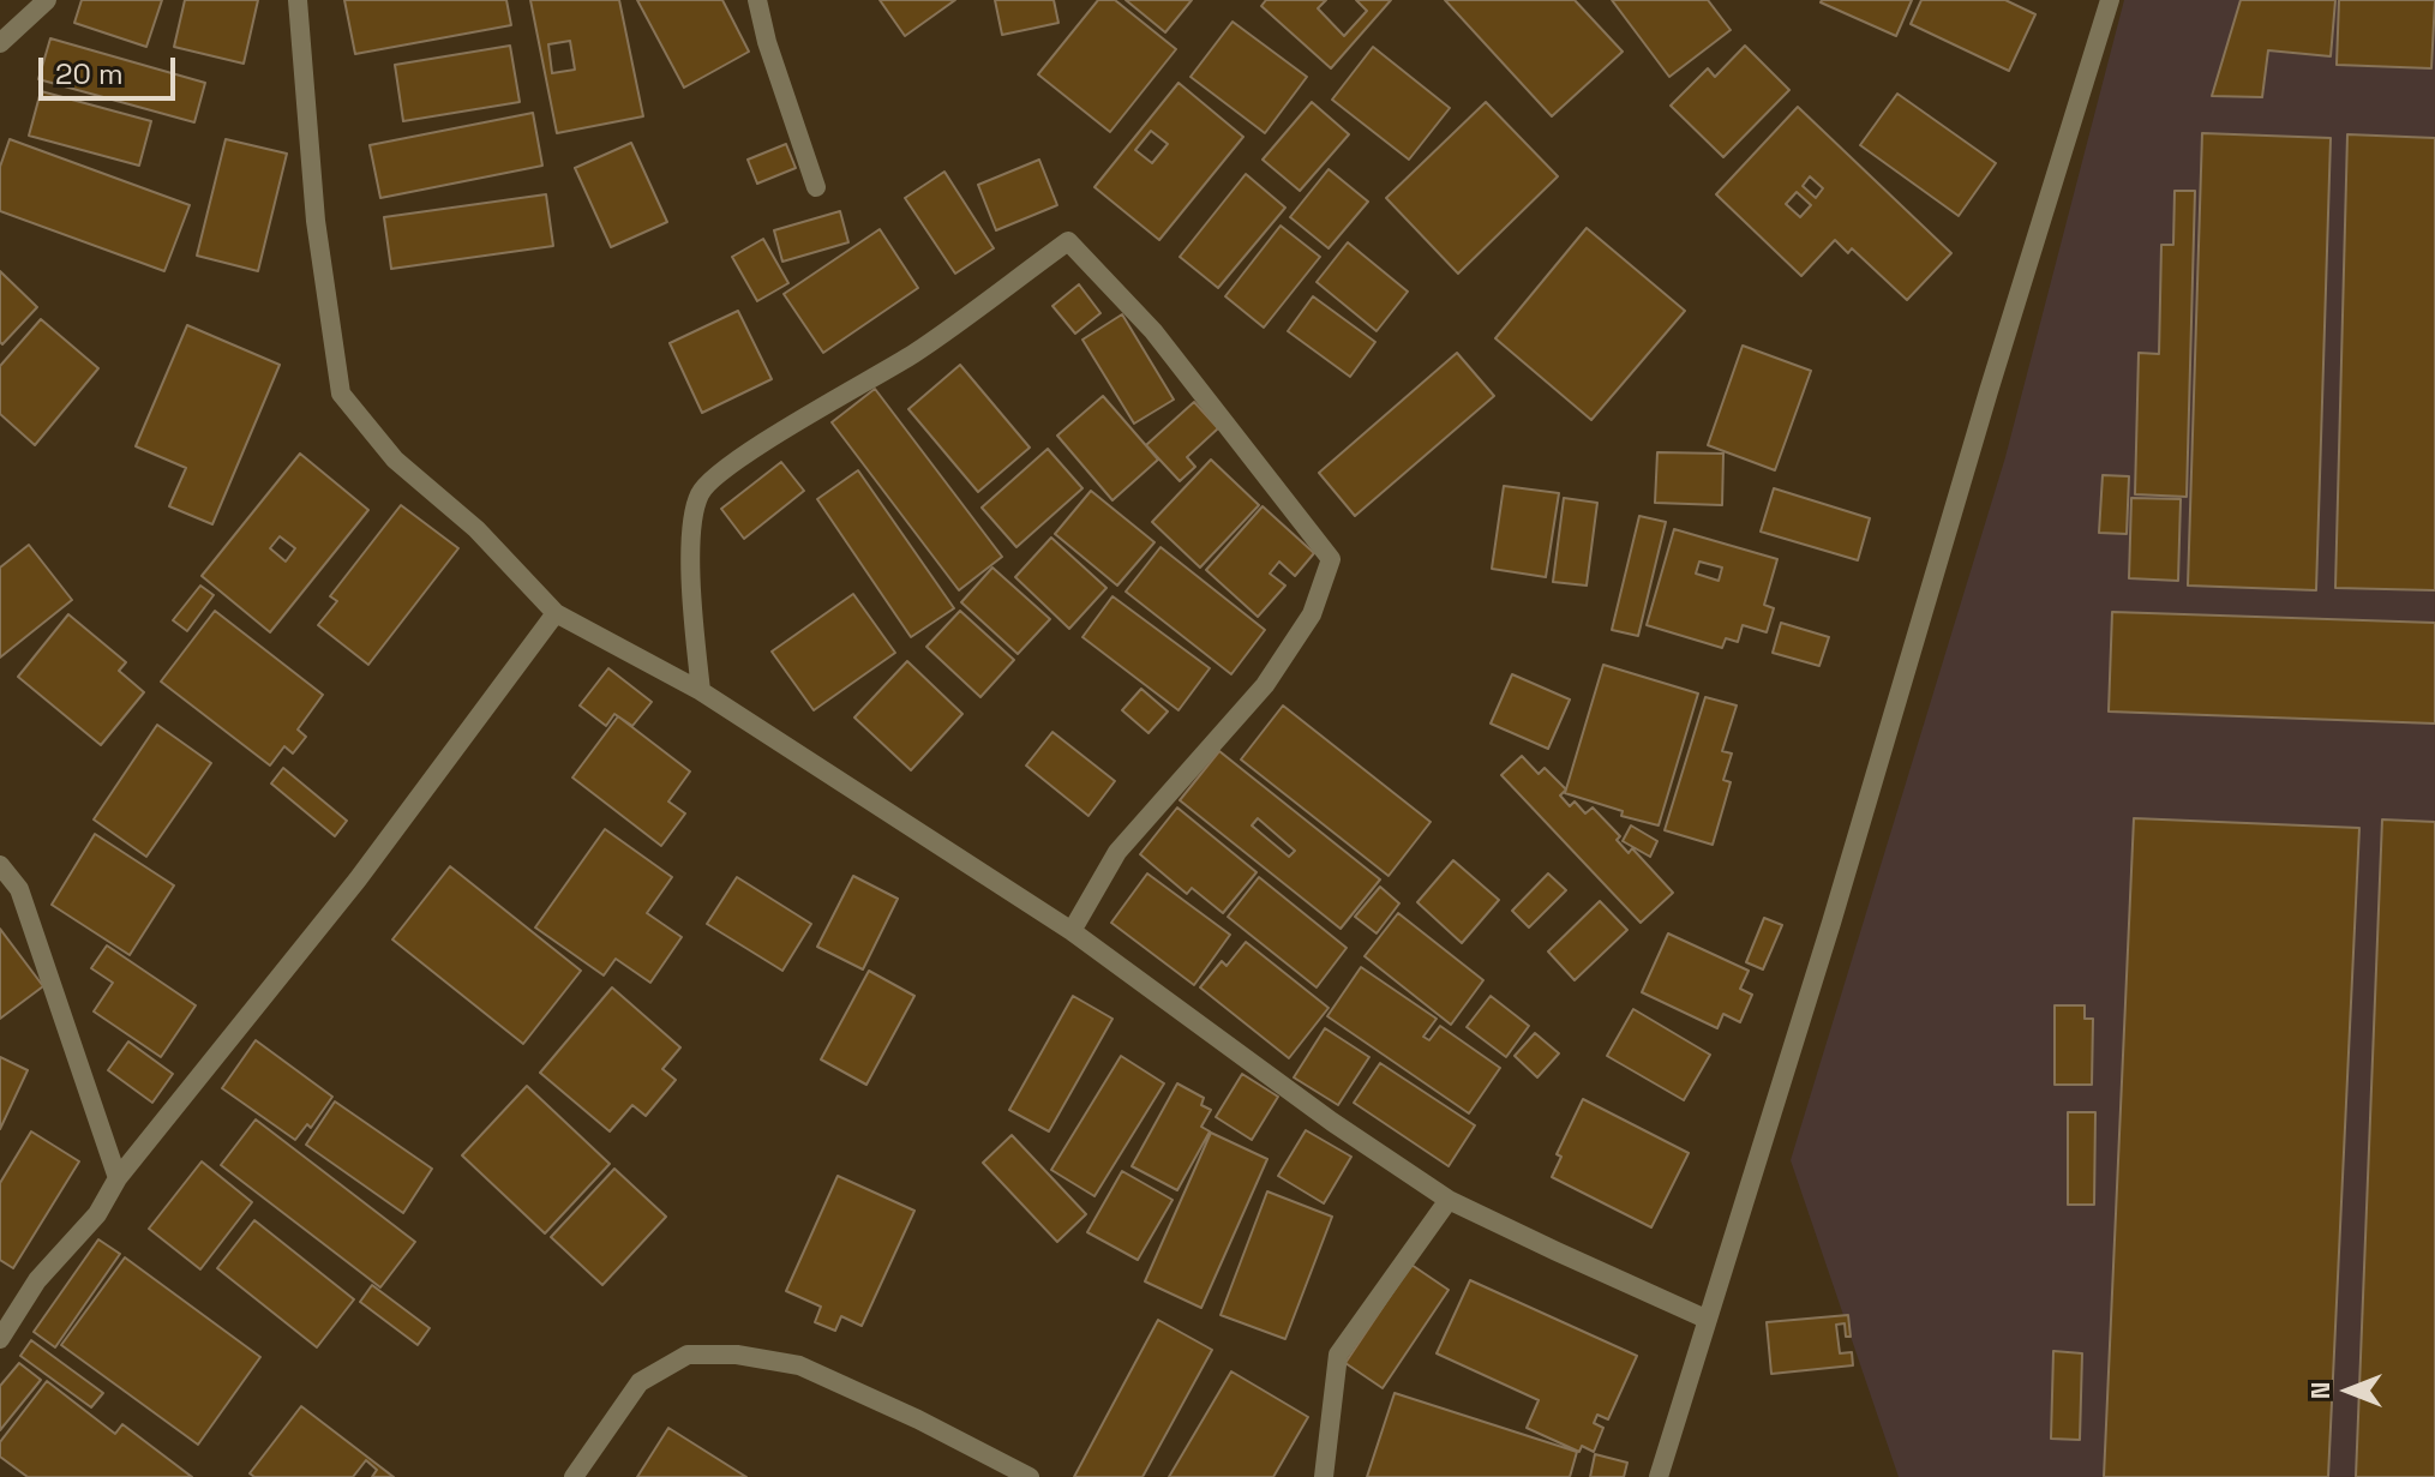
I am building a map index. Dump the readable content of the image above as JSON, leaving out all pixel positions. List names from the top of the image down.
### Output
{
  "scale_bar": "20 m",
  "north": "left"
}
